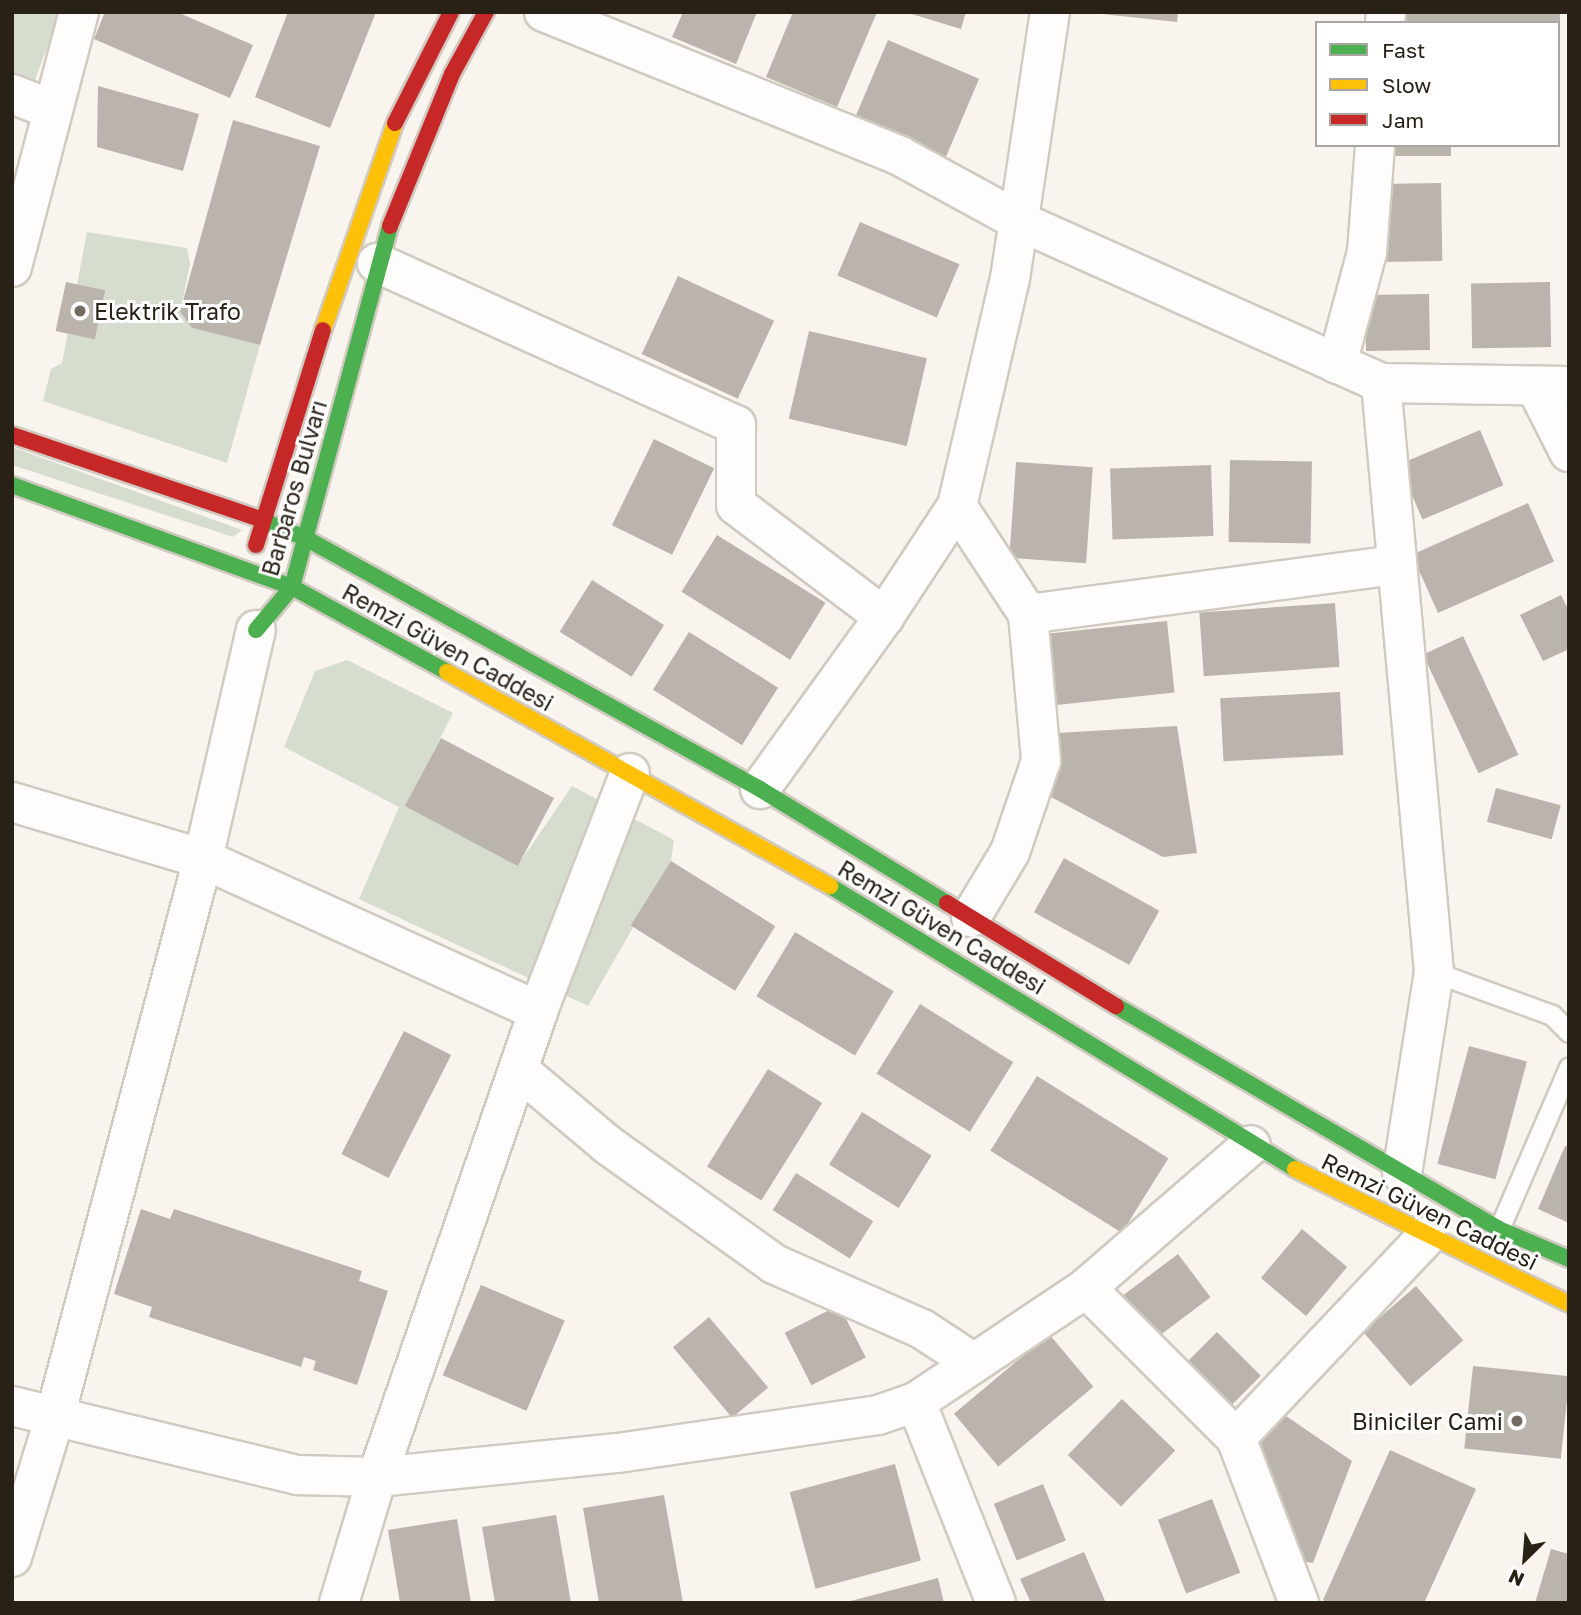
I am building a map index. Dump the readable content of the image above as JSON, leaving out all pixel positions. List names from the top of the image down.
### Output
{
  "streets": {
    "main road": ["Barbaros Bulvarı", "Remzi Güven Caddesi"]
  },
  "crossings": [
    ["Barbaros Bulvarı", "Remzi Güven Caddesi"]
  ],
  "places": ["Elektrik Trafo", "Biniciler Cami"],
  "legend": ["Fast", "Slow", "Jam"],
  "north": "bottom left"
}
